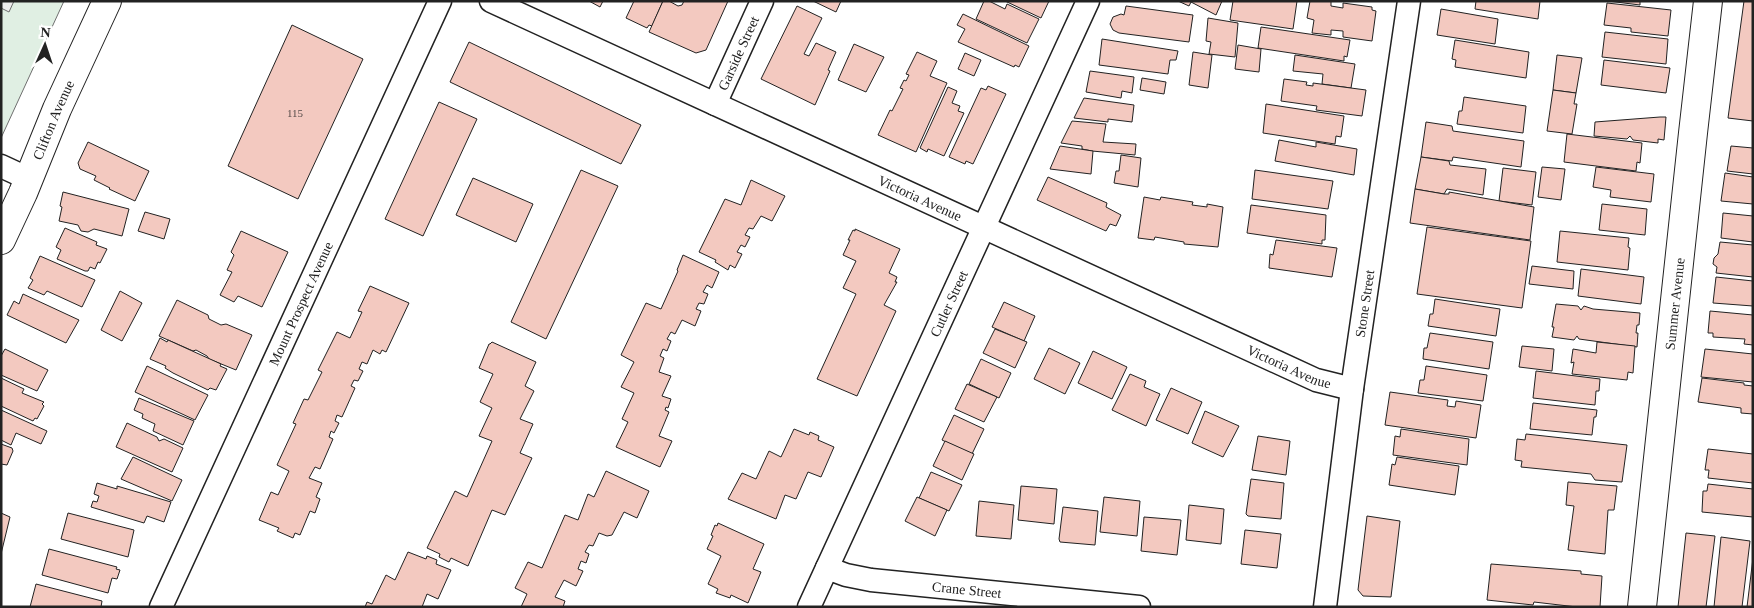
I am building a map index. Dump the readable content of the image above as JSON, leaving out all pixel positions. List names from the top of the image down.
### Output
{
  "streets": {
    "street": [
      "Garside Street",
      "Clifton Avenue",
      "Victoria Avenue",
      "Mount Prospect Avenue",
      "Cutler Street",
      "Stone Street",
      "Summer Avenue",
      "Crane Street"
    ]
  },
  "crossings": [
    ["Garside Street", "Victoria Avenue"],
    ["Victoria Avenue", "Cutler Street"],
    ["Victoria Avenue", "Stone Street"],
    ["Cutler Street", "Crane Street"]
  ],
  "house_numbers": ["115"],
  "north": "top"
}
